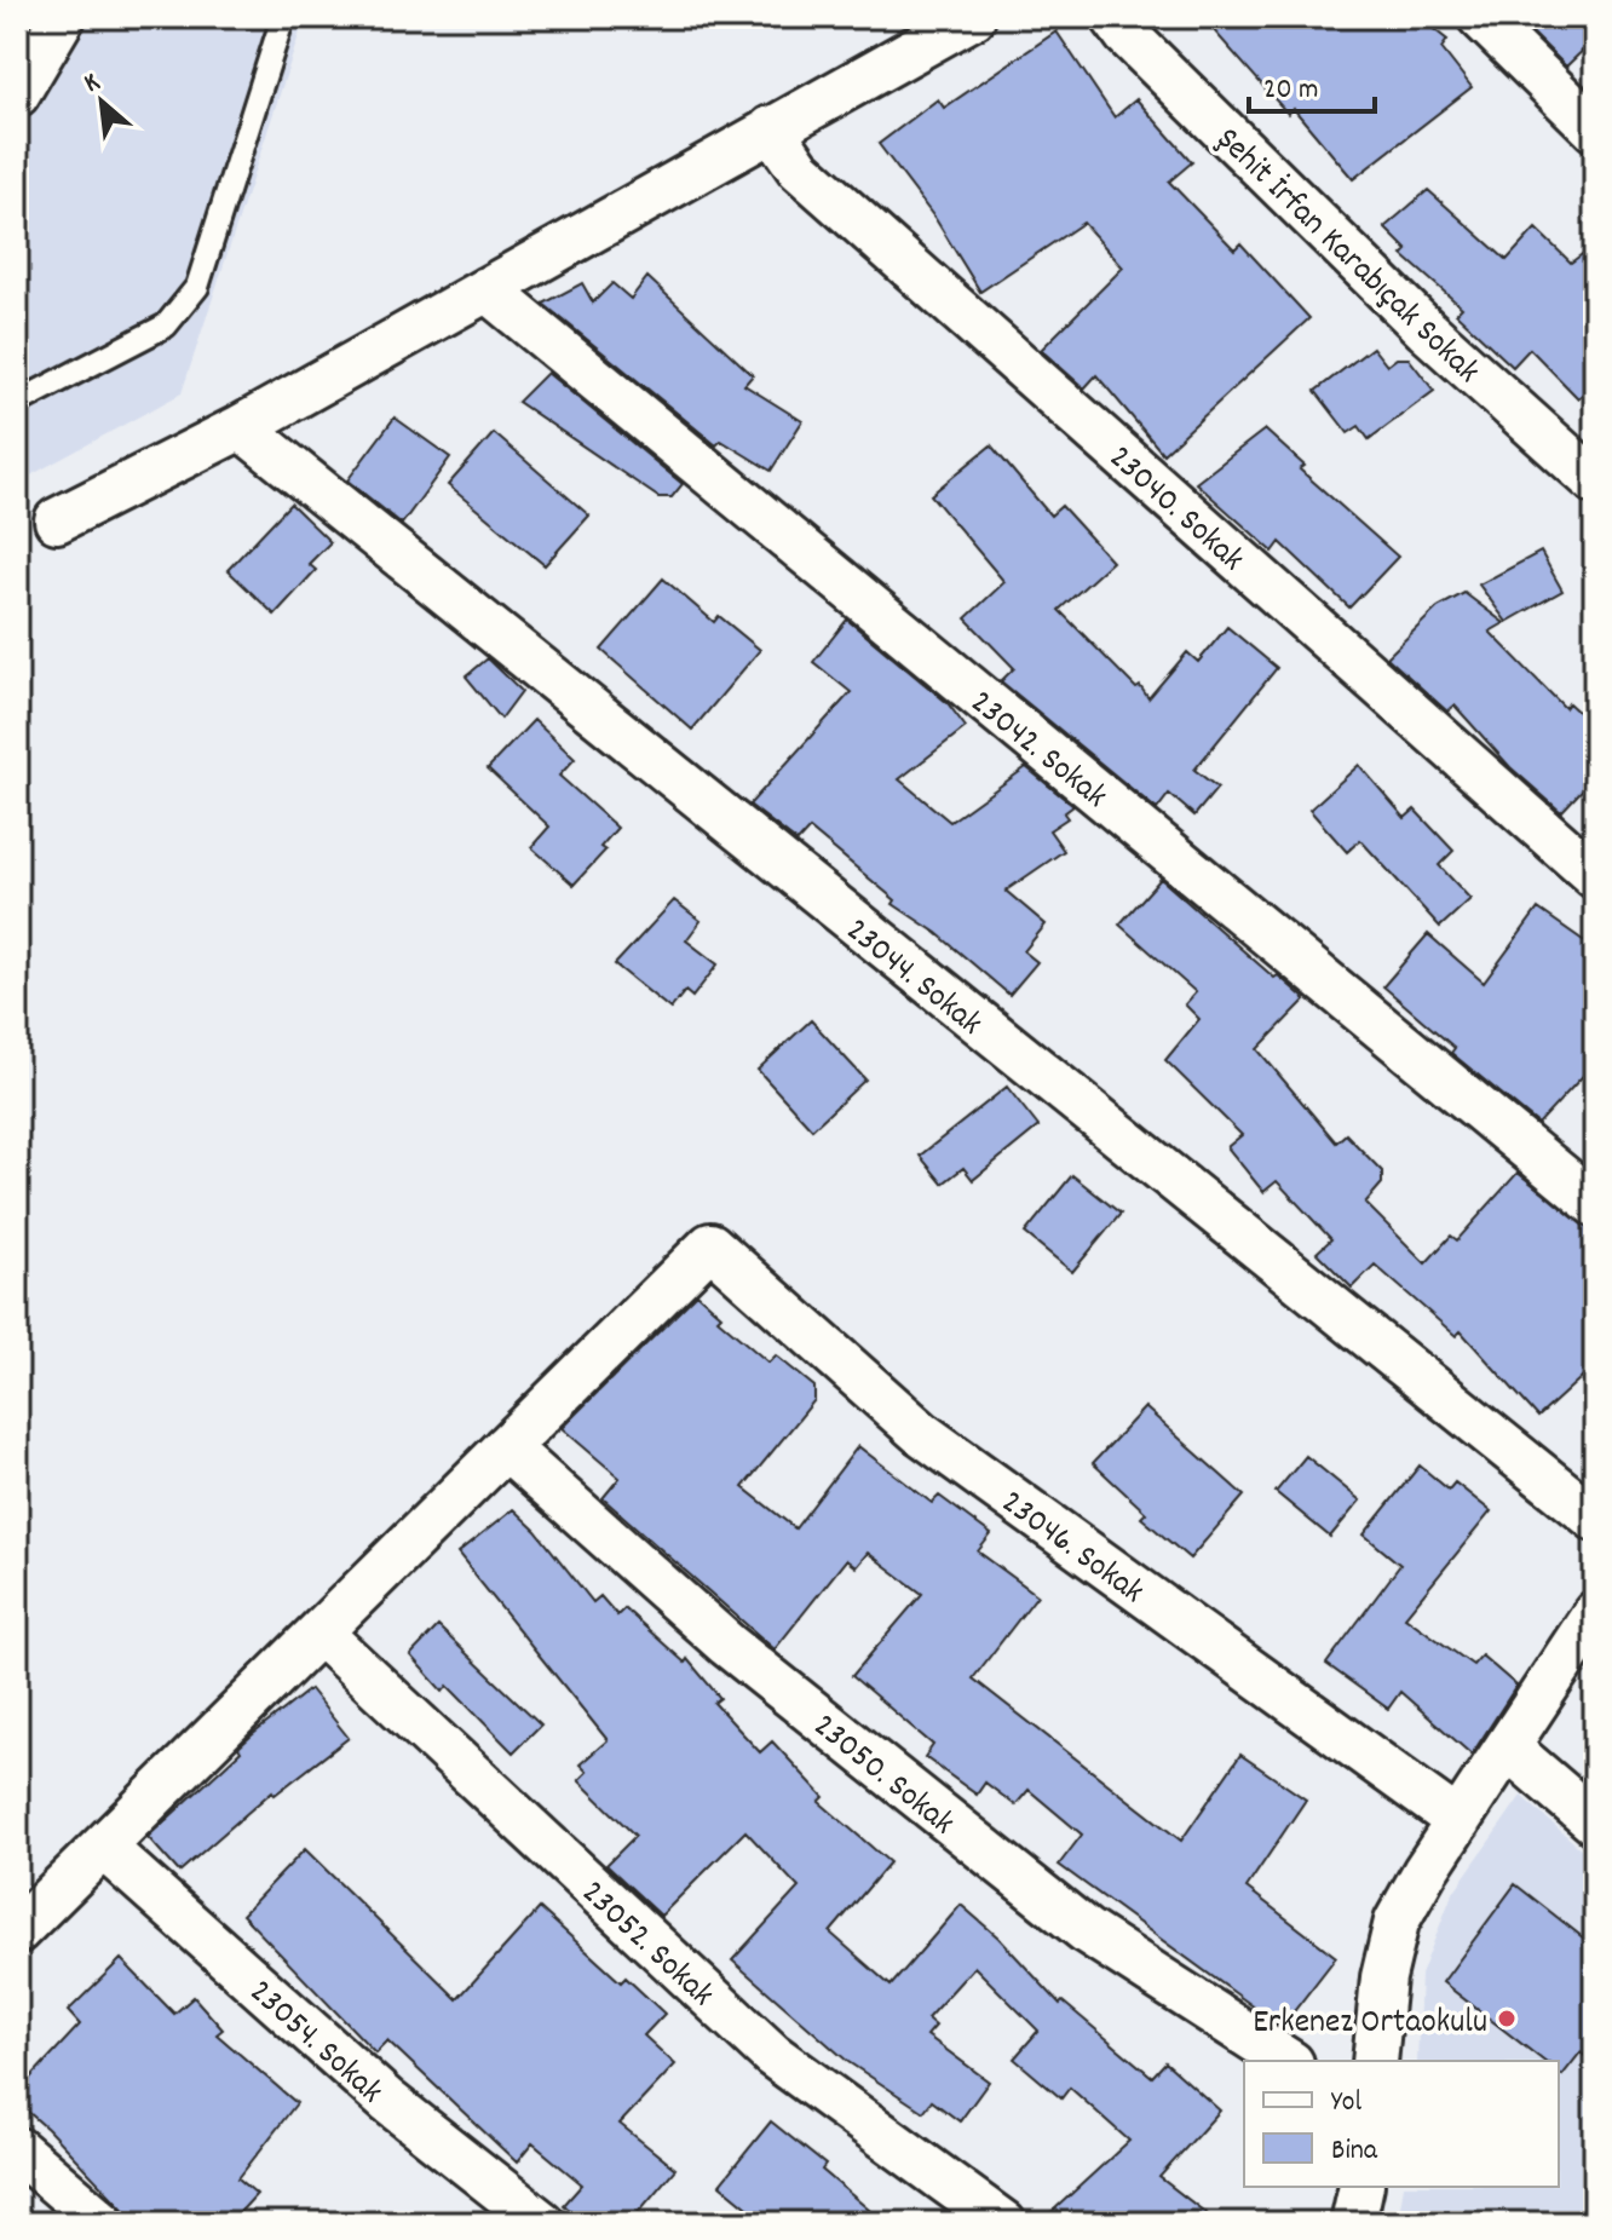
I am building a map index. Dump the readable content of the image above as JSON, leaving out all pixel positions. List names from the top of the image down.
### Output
{
  "streets": {
    "street": [
      "Şehit İrfan Karabıçak Sokak",
      "23040. Sokak",
      "23042. Sokak",
      "23044. Sokak",
      "23046. Sokak",
      "23050. Sokak",
      "23052. Sokak",
      "23054. Sokak"
    ]
  },
  "crossings": [
    ["23046. Sokak", "23050. Sokak"]
  ],
  "places": ["Erkenez Ortaokulu"],
  "legend": ["Yol", "Bina"],
  "scale_bar": "20 m",
  "north": "top left"
}
